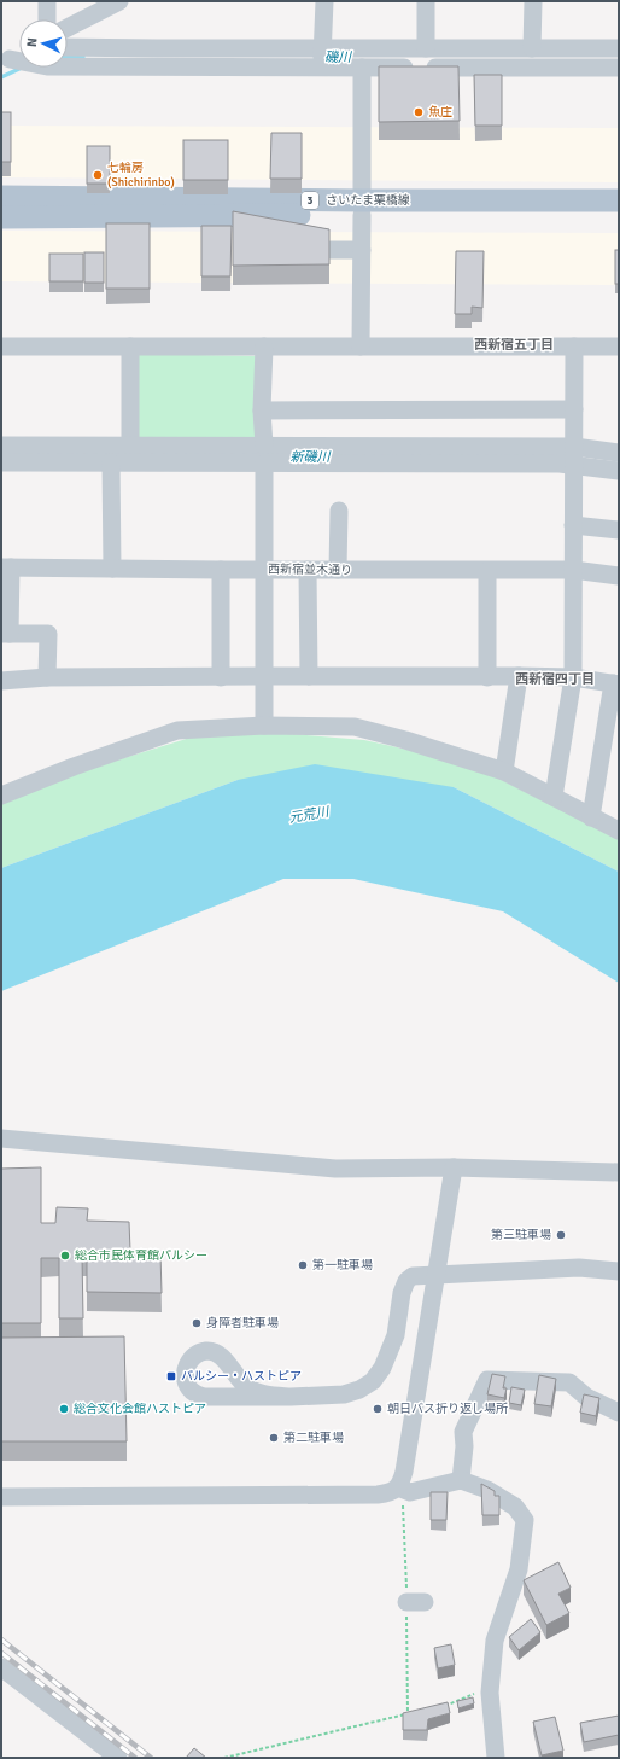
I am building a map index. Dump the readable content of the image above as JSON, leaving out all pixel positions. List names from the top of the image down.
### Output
{
  "streets": {
    "main road": ["3", "さいたま栗橋線"],
    "street": ["西新宿並木通り"]
  },
  "districts": ["西新宿五丁目", "西新宿四丁目"],
  "water": ["磯川", "新磯川", "元荒川"],
  "places": {
    "other": [
      "魚庄",
      "七輪房 (Shichirinbo)",
      "第三駐車場",
      "総合市民体育館パルシー",
      "第一駐車場",
      "身障者駐車場",
      "総合文化会館ハストピア",
      "朝日バス折り返し場所",
      "第二駐車場"
    ],
    "transit": ["パルシー・ハストピア"]
  },
  "north": "left"
}
